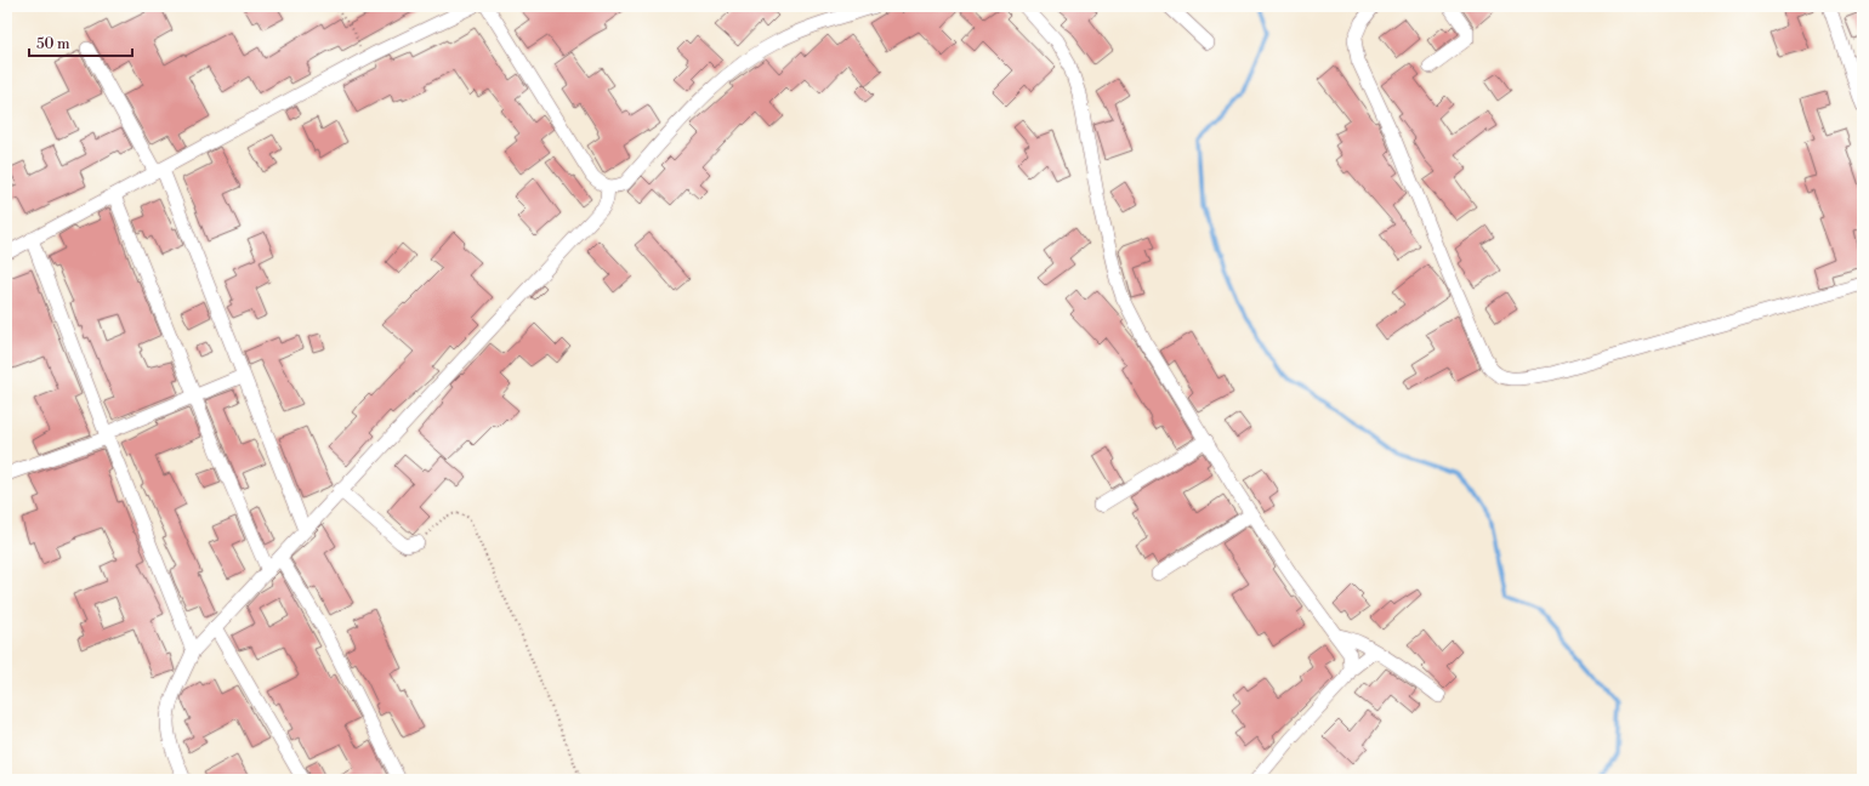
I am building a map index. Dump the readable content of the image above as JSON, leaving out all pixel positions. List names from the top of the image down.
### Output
{
  "scale_bar": "50 m"
}
